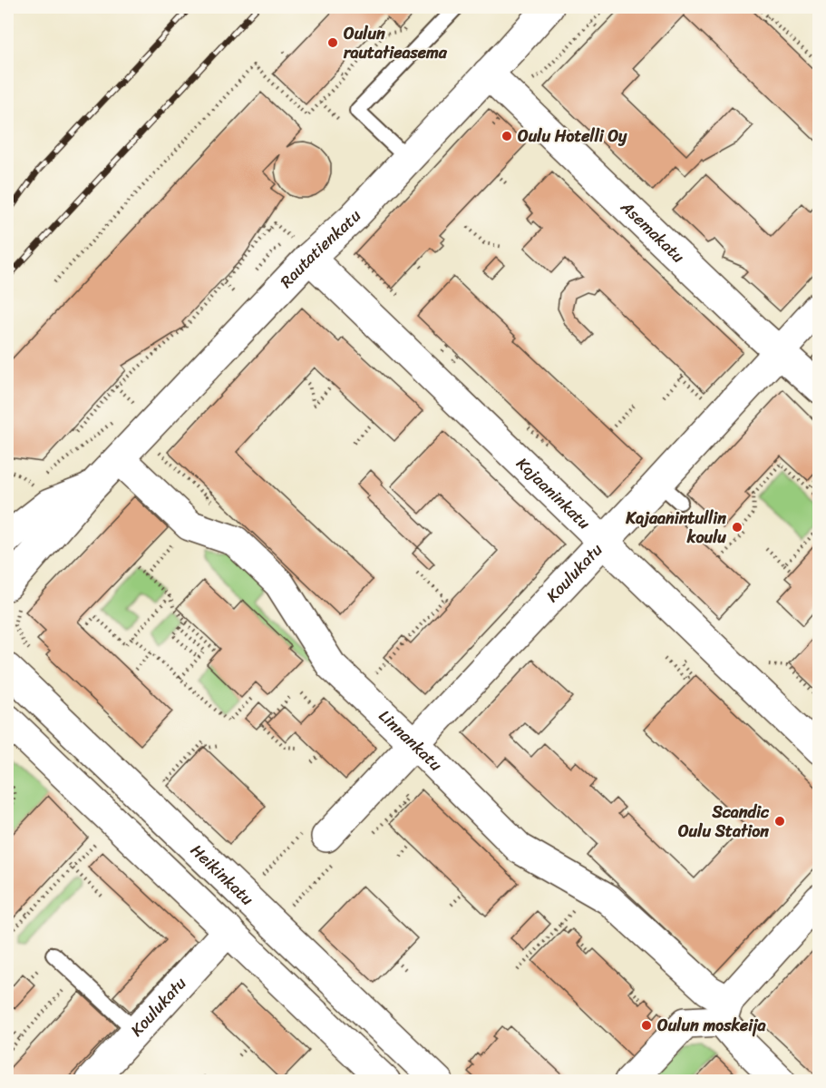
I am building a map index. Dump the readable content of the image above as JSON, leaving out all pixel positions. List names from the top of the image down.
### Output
{
  "streets": {
    "street": [
      "Asemakatu",
      "Rautatienkatu",
      "Kajaaninkatu",
      "Koulukatu",
      "Linnankatu",
      "Heikinkatu"
    ]
  },
  "crossings": [
    ["Asemakatu", "Rautatienkatu"],
    ["Asemakatu", "Koulukatu"],
    ["Rautatienkatu", "Kajaaninkatu"],
    ["Rautatienkatu", "Linnankatu"],
    ["Kajaaninkatu", "Koulukatu"],
    ["Koulukatu", "Linnankatu"]
  ],
  "places": [
    "Oulun rautatieasema",
    "Oulu Hotelli Oy",
    "Kajaanintullin koulu",
    "Scandic Oulu Station",
    "Oulun moskeija"
  ]
}
